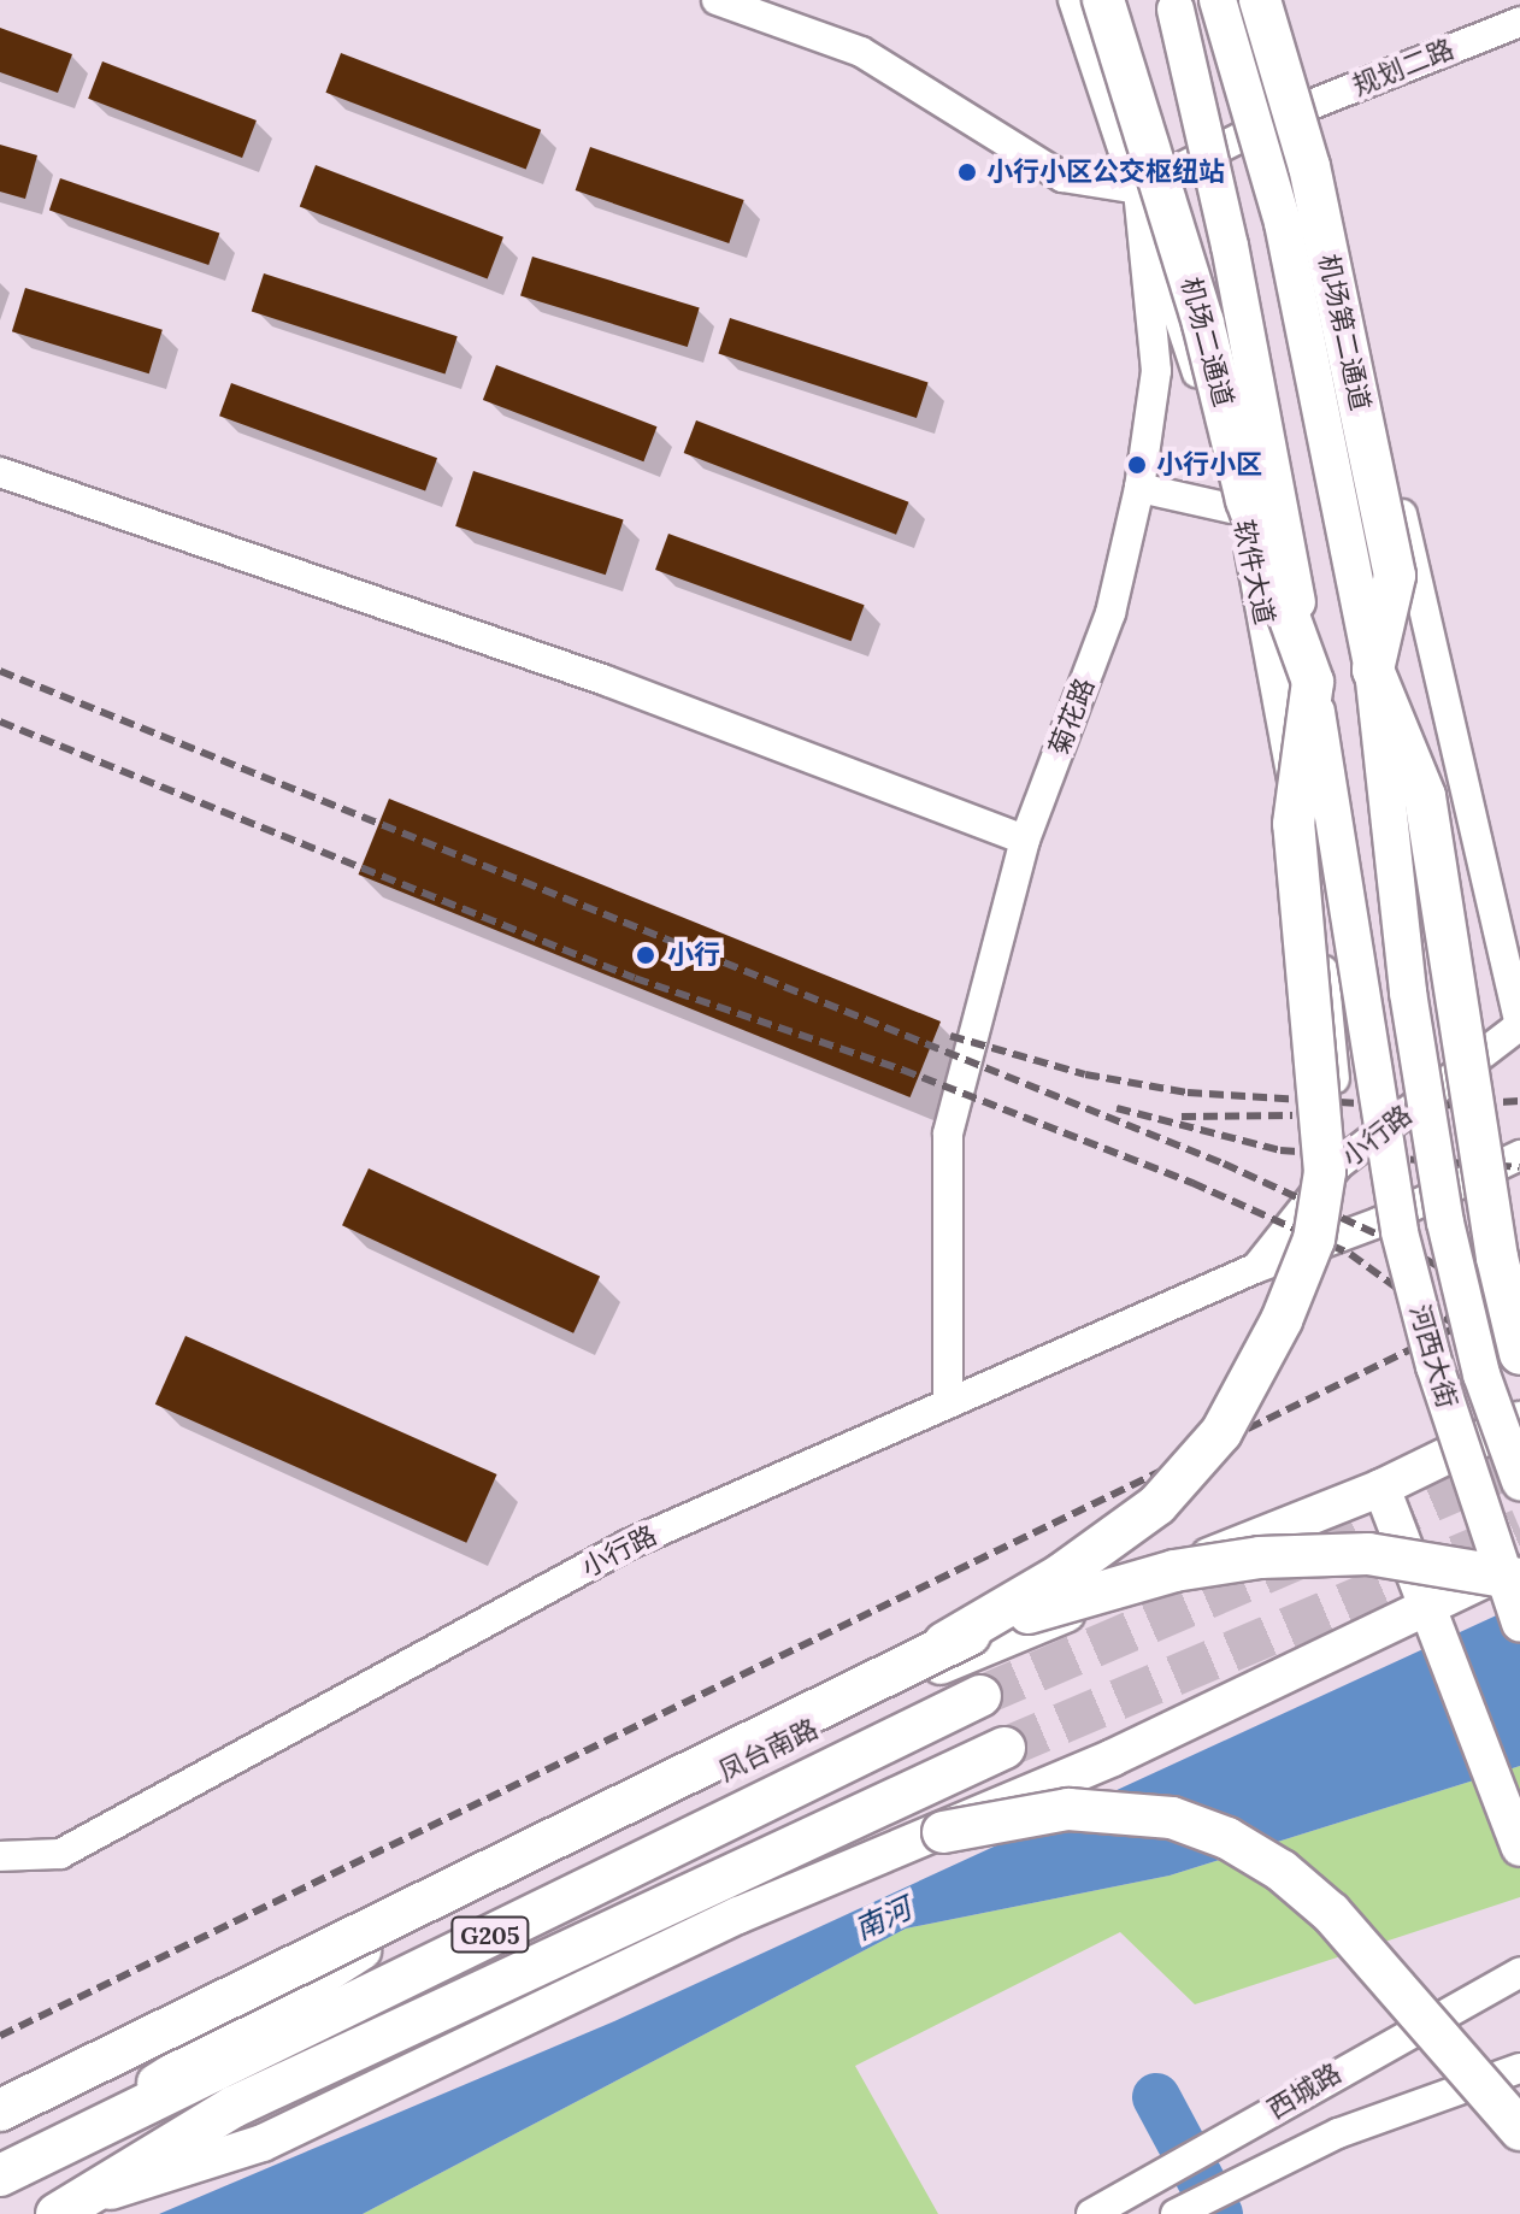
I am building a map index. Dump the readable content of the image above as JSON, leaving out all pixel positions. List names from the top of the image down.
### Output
{
  "streets": {
    "highway": [
      "机场第二通道",
      "机场二通道",
      "凤台南路",
      "G205"
    ],
    "main road": ["软件大道", "河西大街"],
    "street": [
      "规划二路",
      "菊花路",
      "小行路",
      "西城路"
    ]
  },
  "crossings": [
    ["机场第二通道", "河西大街"],
    ["机场二通道", "软件大道"],
    ["软件大道", "菊花路"],
    ["软件大道", "小行路"],
    ["软件大道", "河西大街"],
    ["菊花路", "小行路"]
  ],
  "water": ["南河"],
  "places": ["小行小区公交枢纽站", "小行小区", "小行"]
}
